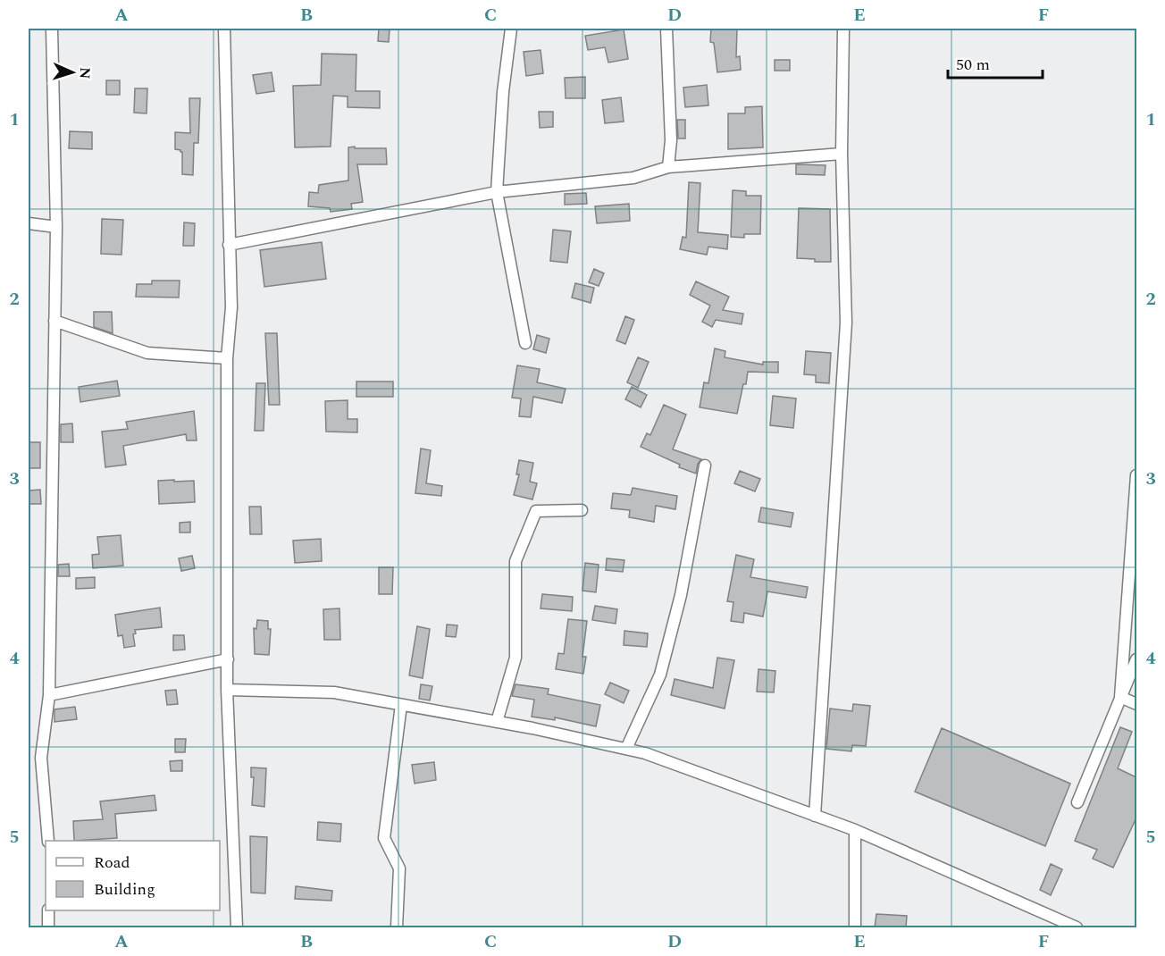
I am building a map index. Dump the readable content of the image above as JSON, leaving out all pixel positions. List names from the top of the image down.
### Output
{
  "legend": ["Road", "Building"],
  "scale_bar": "50 m",
  "north": "right",
  "grid": {
    "columns": [
      "A",
      "B",
      "C",
      "D",
      "E",
      "F"
    ],
    "rows": [
      "1",
      "2",
      "3",
      "4",
      "5"
    ]
  }
}
